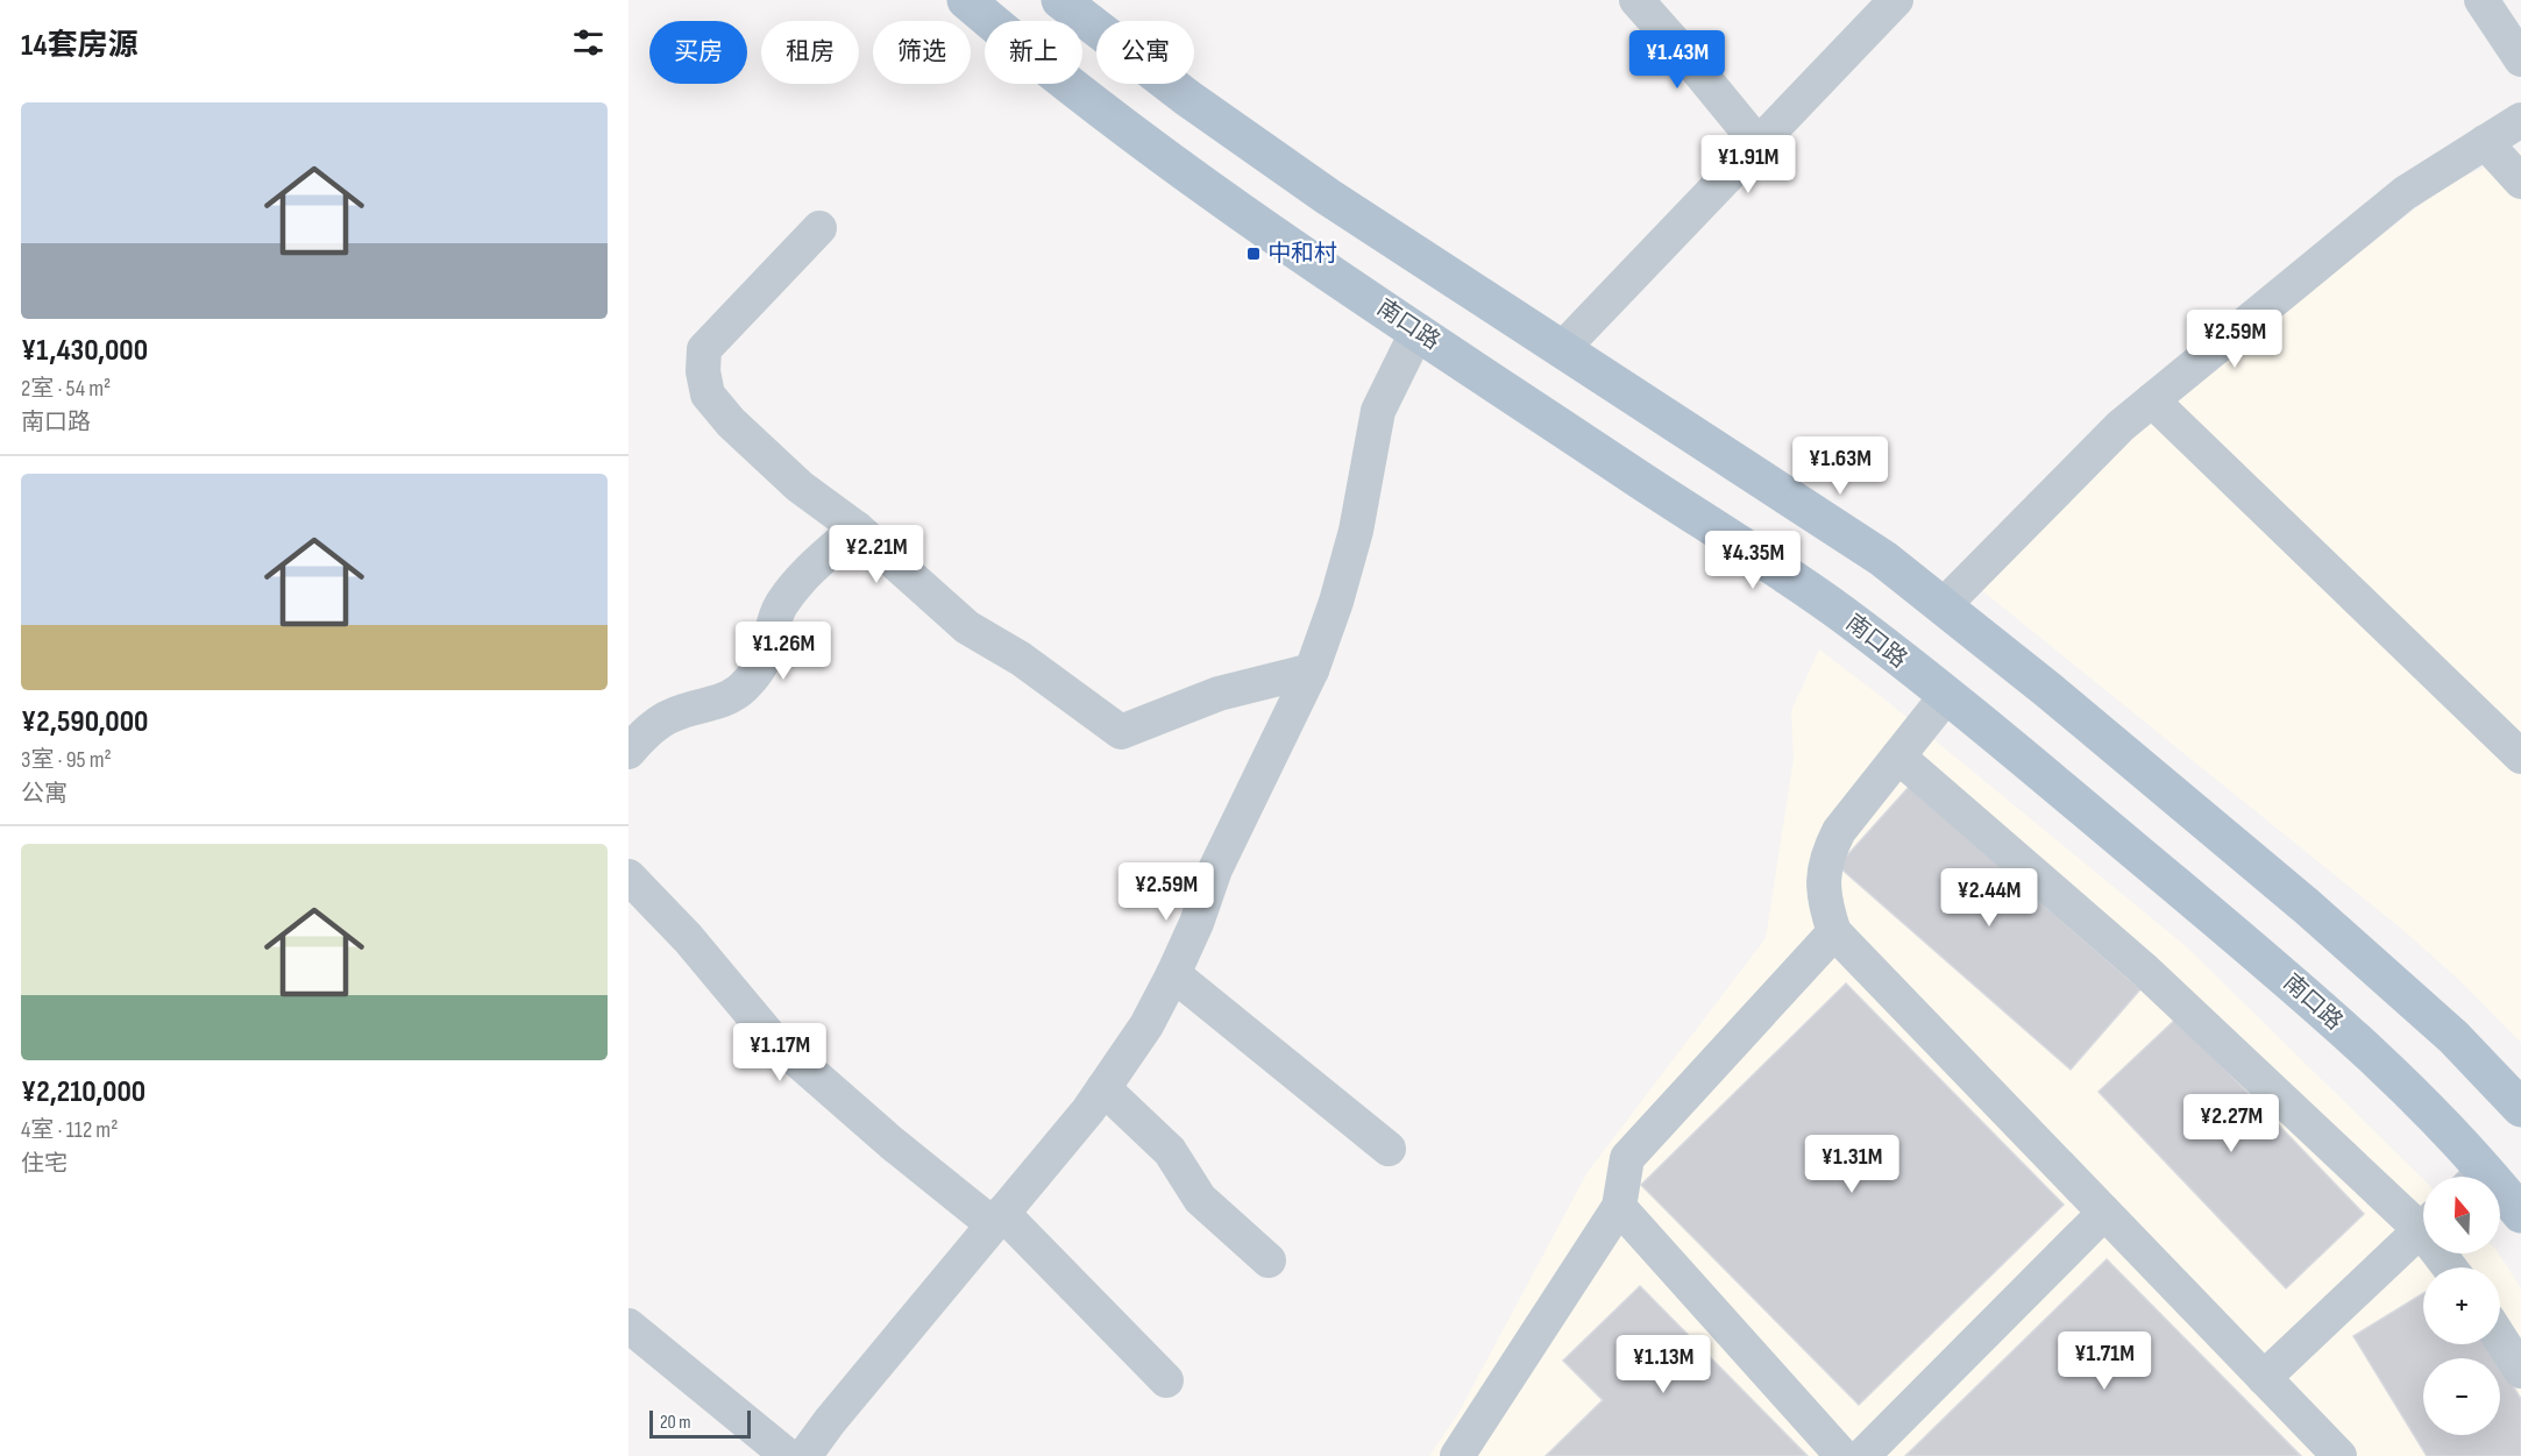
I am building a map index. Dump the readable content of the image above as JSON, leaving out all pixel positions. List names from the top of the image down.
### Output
{
  "streets": {
    "main road": ["南口路"]
  },
  "places": {
    "transit": ["中和村"]
  },
  "scale_bar": "20 m",
  "north": "top",
  "page": {
    "heading": "14套房源",
    "chip": [
      "买房",
      "租房",
      "筛选",
      "新上",
      "公寓"
    ],
    "price": [
      "¥1.43M",
      "¥1.91M",
      "¥2.59M",
      "¥1.63M",
      "¥2.21M",
      "¥4.35M",
      "¥1.26M",
      "¥2.59M",
      "¥2.44M",
      "¥1.17M",
      "¥2.27M",
      "¥1.31M",
      "¥1.71M",
      "¥1.13M"
    ],
    "list": [
      {
        "name": "¥1,430,000",
        "note": "2室 · 54 m² · 南口路"
      },
      {
        "name": "¥2,590,000",
        "note": "3室 · 95 m² · 公寓"
      },
      {
        "name": "¥2,210,000",
        "note": "4室 · 112 m² · 住宅"
      }
    ],
    "map_buttons": ["+", "−"],
    "scale": "20 m"
  }
}
